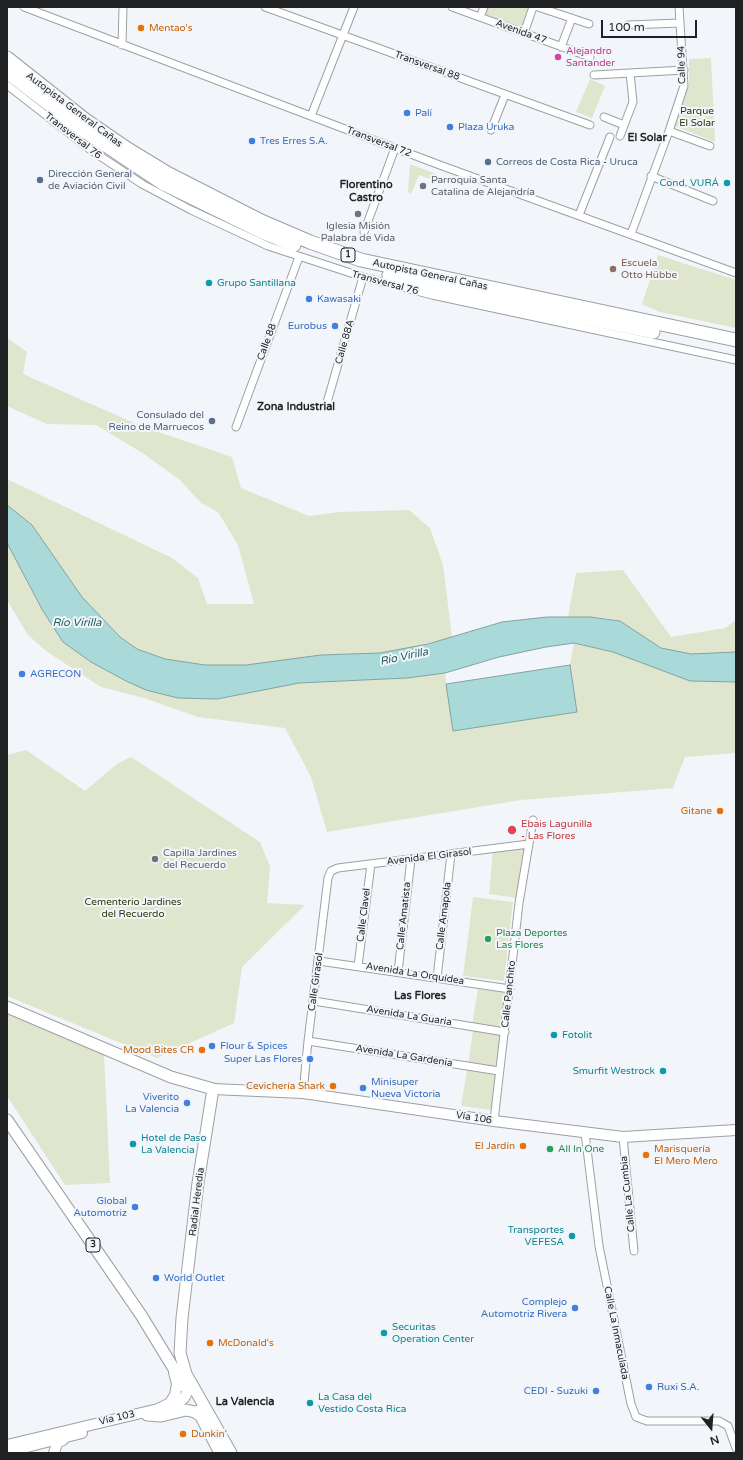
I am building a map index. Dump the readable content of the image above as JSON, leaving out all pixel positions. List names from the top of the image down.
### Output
{
  "streets": {
    "highway": ["Autopista General Cañas", "1"],
    "main road": [
      "Vía 106",
      "Radial Heredia",
      "3",
      "Vía 103"
    ],
    "street": [
      "Avenida 47",
      "Calle 94",
      "Transversal 88",
      "Transversal 76",
      "Transversal 72",
      "Calle 88",
      "Calle 88A",
      "Avenida El Girasol",
      "Calle Clavel",
      "Calle Amatista",
      "Calle Amapola",
      "Avenida La Orquídea",
      "Calle Girasol",
      "Calle Panchito",
      "Avenida La Guaria",
      "Avenida La Gardenia",
      "Calle La Cumbia",
      "Calle La Inmaculada"
    ]
  },
  "crossings": [
    ["Calle 94", "Transversal 72"],
    ["Transversal 76", "Calle 88"],
    ["Transversal 76", "Calle 88A"],
    ["Avenida El Girasol", "Calle Clavel"],
    ["Avenida El Girasol", "Calle Amatista"],
    ["Avenida El Girasol", "Calle Amapola"],
    ["Avenida El Girasol", "Calle Girasol"],
    ["Avenida El Girasol", "Calle Panchito"],
    ["Calle Clavel", "Avenida La Orquídea"],
    ["Calle Amatista", "Avenida La Orquídea"],
    ["Calle Amapola", "Avenida La Orquídea"],
    ["Avenida La Orquídea", "Calle Girasol"],
    ["Avenida La Orquídea", "Calle Panchito"],
    ["Calle Girasol", "Avenida La Guaria"],
    ["Calle Girasol", "Avenida La Gardenia"],
    ["Calle Girasol", "Vía 106"],
    ["Calle Panchito", "Avenida La Guaria"],
    ["Calle Panchito", "Avenida La Gardenia"],
    ["Calle Panchito", "Vía 106"],
    ["Vía 106", "Calle La Cumbia"],
    ["Vía 106", "Radial Heredia"],
    ["Vía 106", "Calle La Inmaculada"],
    ["3", "Vía 103"]
  ],
  "districts": [
    "El Solar",
    "Florentino Castro",
    "Zona Industrial",
    "Las Flores",
    "La Valencia"
  ],
  "water": ["Río Virilla"],
  "parks": ["Parque El Solar", "Cementerio Jardines del Recuerdo"],
  "places": [
    "Mentao's",
    "Alejandro Santander",
    "Palí",
    "Plaza Uruka",
    "Tres Erres S.A.",
    "Correos de Costa Rica - Uruca",
    "Dirección General de Aviación Civil",
    "Cond. VURÁ",
    "Parroquia Santa Catalina de Alejandría",
    "Iglesia Misión Palabra de Vida",
    "Escuela Otto Hübbe",
    "Grupo Santillana",
    "Kawasaki",
    "Eurobus",
    "Consulado del Reino de Marruecos",
    "AGRECON",
    "Gitane",
    "Ebais Lagunilla - Las Flores",
    "Capilla Jardines del Recuerdo",
    "Plaza Deportes Las Flores",
    "Fotolit",
    "Flour & Spices",
    "Mood Bites CR",
    "Super Las Flores",
    "Smurfit Westrock",
    "Cevichería Shark",
    "Minisuper Nueva Victoria",
    "Viverito La Valencia",
    "Hotel de Paso La Valencia",
    "El Jardín",
    "All In One",
    "Marisquería El Mero Mero",
    "Global Automotriz",
    "Transportes VEFESA",
    "World Outlet",
    "Complejo Automotriz Rivera",
    "Securitas Operation Center",
    "McDonald's",
    "Ruxi S.A.",
    "CEDI - Suzuki",
    "La Casa del Vestido Costa Rica",
    "Dunkin'"
  ],
  "scale_bar": "100 m",
  "north": "bottom"
}
